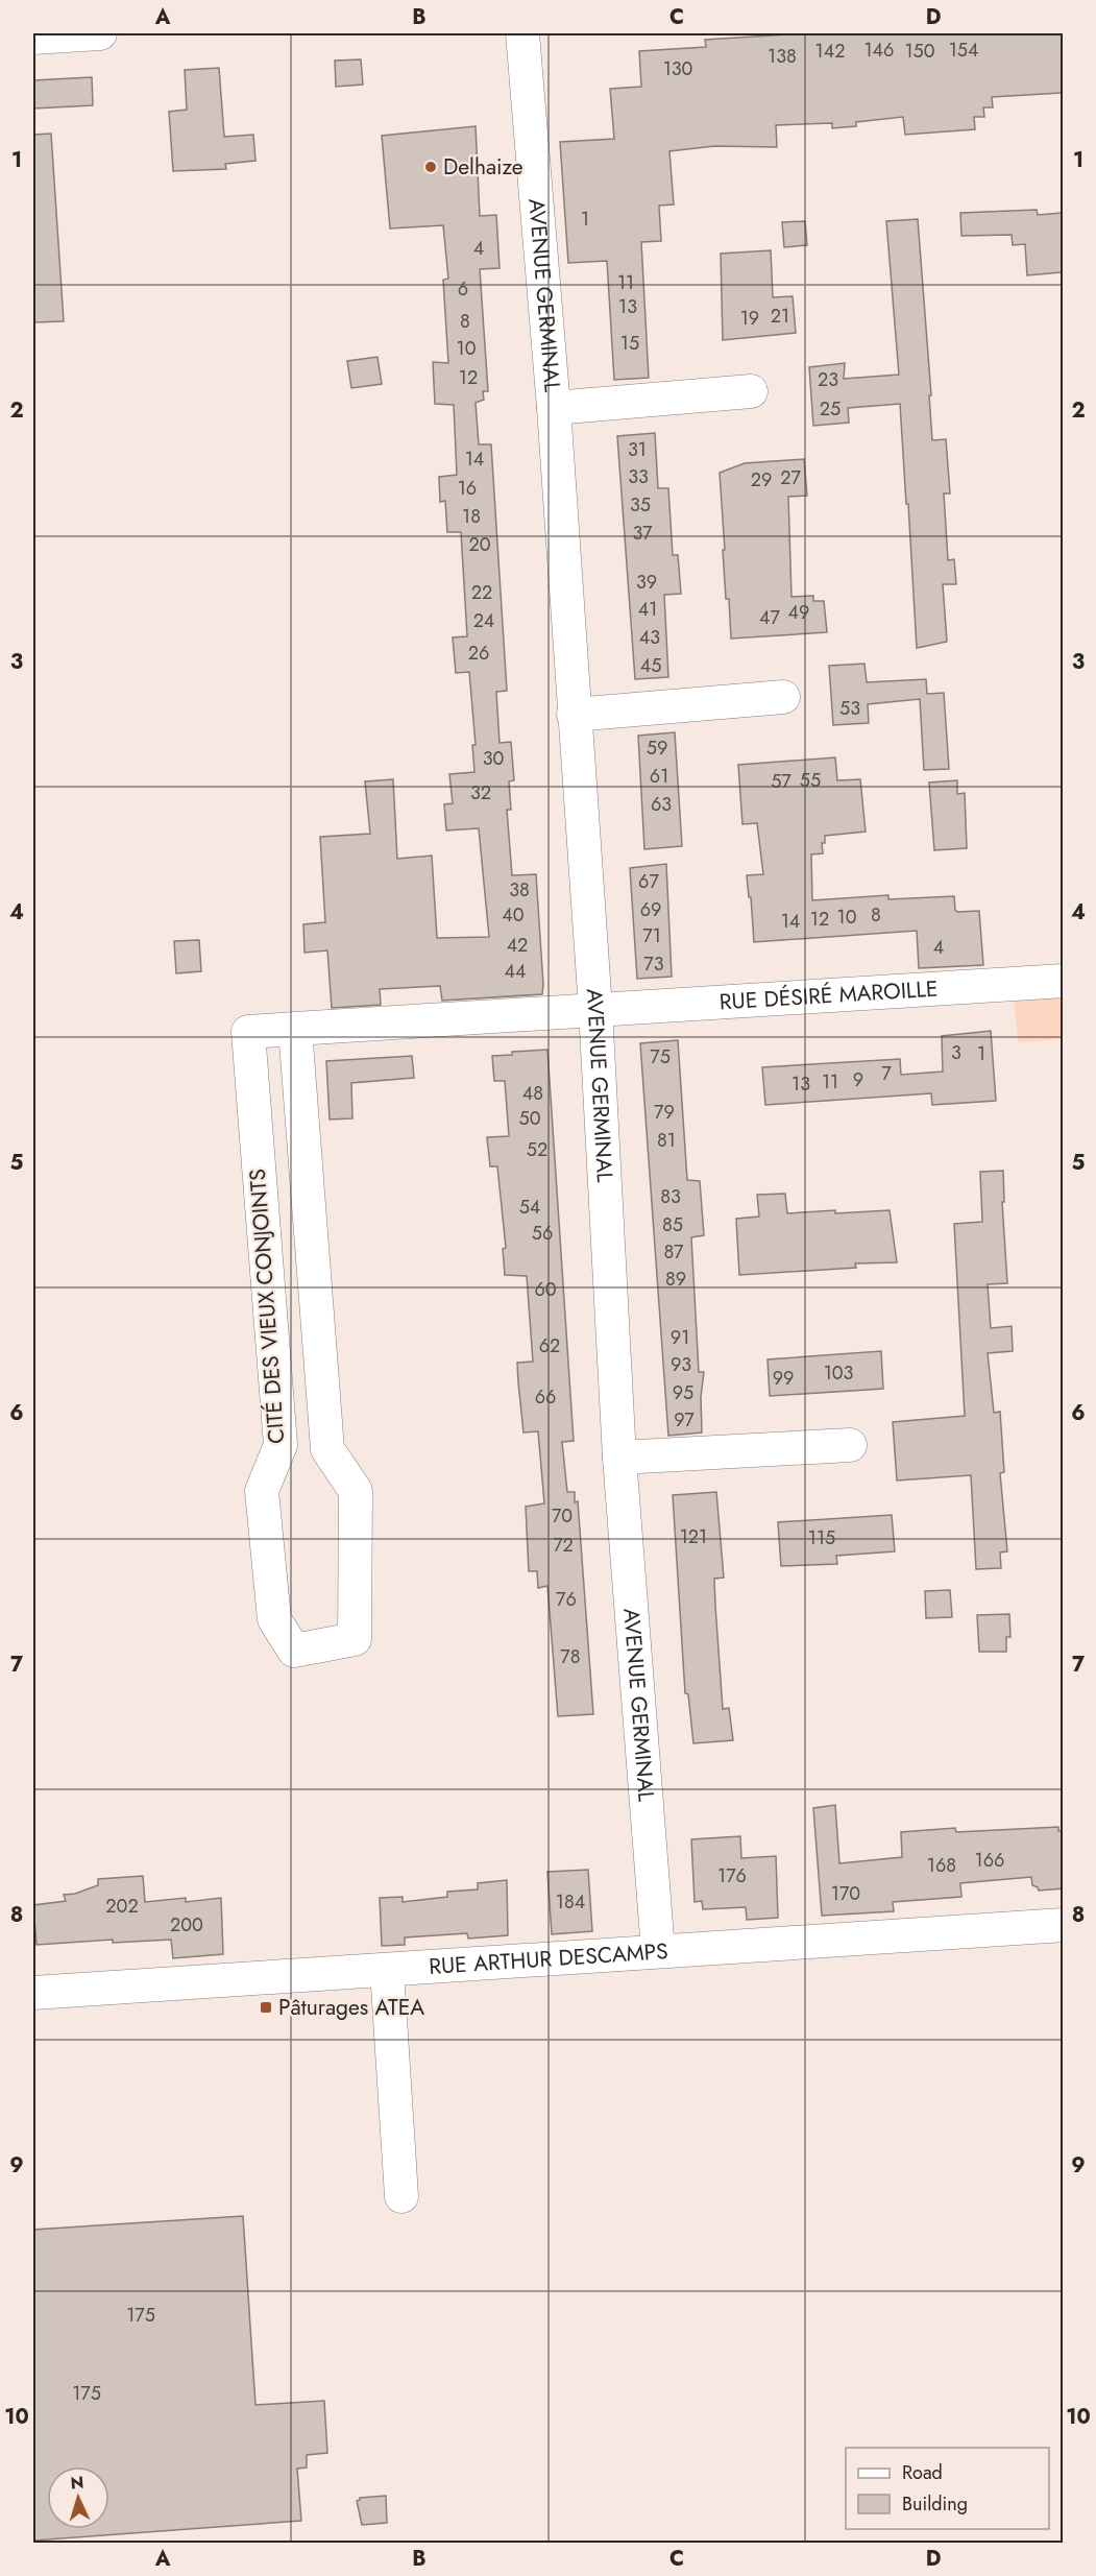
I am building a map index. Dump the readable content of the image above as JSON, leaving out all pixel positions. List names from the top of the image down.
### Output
{
  "streets": {
    "street": [
      "AVENUE GERMINAL",
      "RUE DÉSIRÉ MAROILLE",
      "CITÉ DES VIEUX CONJOINTS",
      "RUE ARTHUR DESCAMPS"
    ]
  },
  "crossings": [
    ["AVENUE GERMINAL", "RUE DÉSIRÉ MAROILLE"],
    ["AVENUE GERMINAL", "CITÉ DES VIEUX CONJOINTS"],
    ["AVENUE GERMINAL", "RUE ARTHUR DESCAMPS"],
    ["RUE DÉSIRÉ MAROILLE", "CITÉ DES VIEUX CONJOINTS"]
  ],
  "places": {
    "other": ["Delhaize"],
    "transit": ["Pâturages ATEA"]
  },
  "house_numbers": [
    "146",
    "154",
    "142",
    "150",
    "138",
    "130",
    "1",
    "4",
    "11",
    "6",
    "13",
    "21",
    "19",
    "8",
    "15",
    "10",
    "12",
    "23",
    "25",
    "31",
    "14",
    "33",
    "27",
    "29",
    "16",
    "35",
    "18",
    "37",
    "20",
    "39",
    "22",
    "41",
    "49",
    "47",
    "24",
    "43",
    "26",
    "45",
    "53",
    "59",
    "30",
    "61",
    "55",
    "57",
    "32",
    "63",
    "67",
    "38",
    "69",
    "40",
    "8",
    "10",
    "12",
    "14",
    "71",
    "42",
    "4",
    "73",
    "44",
    "3",
    "1",
    "75",
    "7",
    "9",
    "11",
    "13",
    "48",
    "79",
    "50",
    "81",
    "52",
    "83",
    "54",
    "85",
    "56",
    "87",
    "89",
    "60",
    "91",
    "62",
    "93",
    "103",
    "99",
    "95",
    "66",
    "97",
    "70",
    "121",
    "115",
    "72",
    "76",
    "78",
    "166",
    "168",
    "176",
    "170",
    "184",
    "202",
    "200",
    "175",
    "175"
  ],
  "legend": ["Road", "Building"],
  "north": "top",
  "grid": {
    "columns": [
      "A",
      "B",
      "C",
      "D"
    ],
    "rows": [
      "1",
      "2",
      "3",
      "4",
      "5",
      "6",
      "7",
      "8",
      "9",
      "10"
    ]
  }
}
